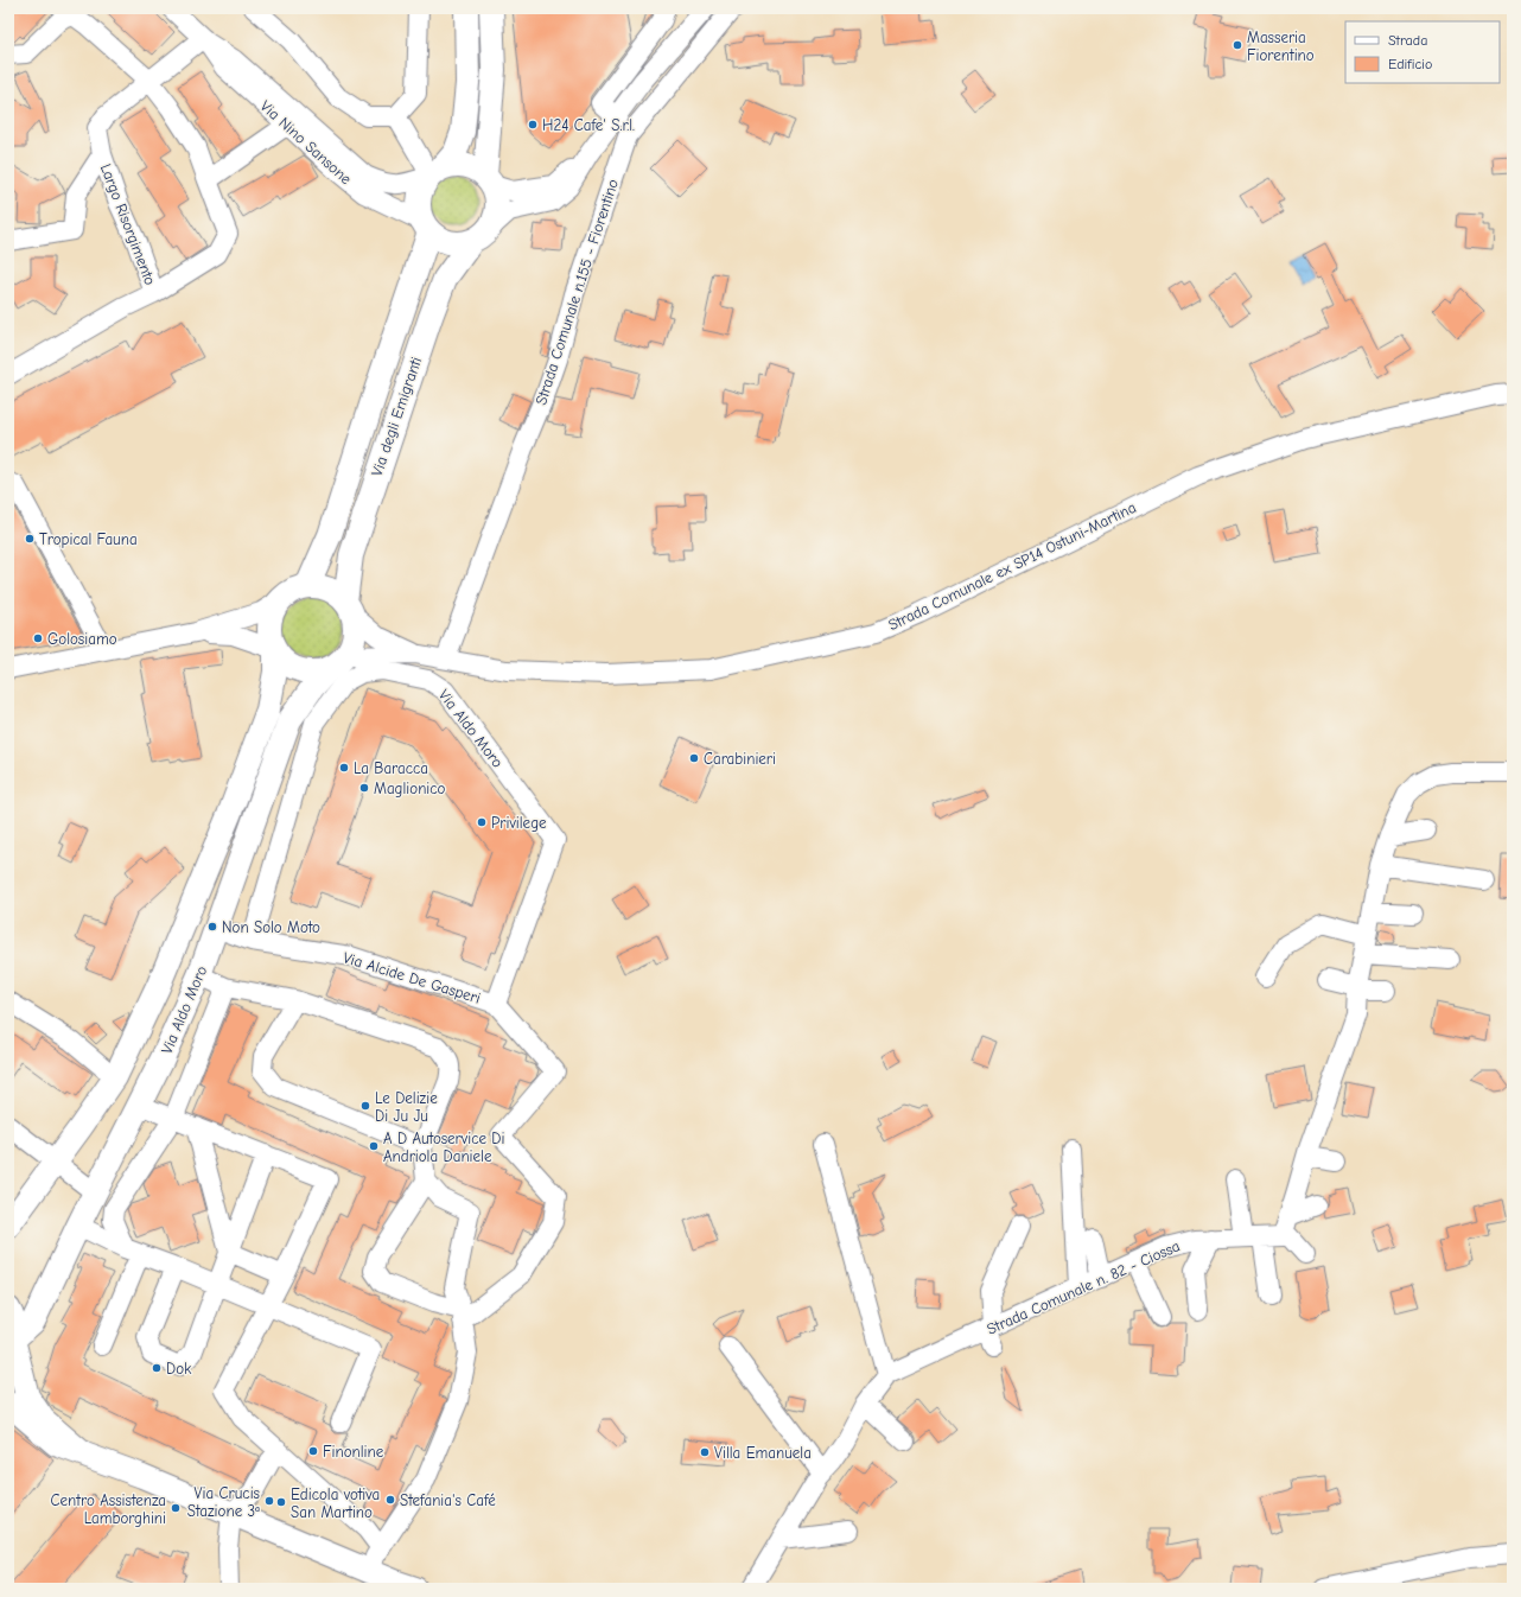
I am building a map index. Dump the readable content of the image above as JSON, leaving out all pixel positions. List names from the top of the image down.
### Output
{
  "streets": {
    "main road": ["Via degli Emigranti", "Via Aldo Moro"],
    "street": [
      "Via Nino Sansone",
      "Largo Risorgimento",
      "Strada Comunale n.155 - Fiorentino",
      "Strada Comunale ex SP14 Ostuni-Martina",
      "Via Alcide De Gasperi",
      "Strada Comunale n. 82 - Ciossa"
    ]
  },
  "crossings": [
    ["Via Nino Sansone", "Largo Risorgimento"],
    ["Via Nino Sansone", "Via degli Emigranti"],
    ["Strada Comunale n.155 - Fiorentino", "Strada Comunale ex SP14 Ostuni-Martina"],
    ["Via degli Emigranti", "Strada Comunale ex SP14 Ostuni-Martina"],
    ["Via degli Emigranti", "Via Aldo Moro"],
    ["Strada Comunale ex SP14 Ostuni-Martina", "Via Aldo Moro"],
    ["Via Aldo Moro", "Via Alcide De Gasperi"]
  ],
  "places": [
    "Masseria Fiorentino",
    "H24 Cafe' S.r.l.",
    "Tropical Fauna",
    "Golosiamo",
    "Carabinieri",
    "La Baracca",
    "Maglionico",
    "Privilege",
    "Non Solo Moto",
    "Le Delizie Di Ju Ju",
    "A D Autoservice Di Andriola Daniele",
    "Dok",
    "Finonline",
    "Villa Emanuela",
    "Stefania's Café",
    "Via Crucis Stazione 3ª",
    "Edicola votiva San Martino",
    "Centro Assistenza Lamborghini"
  ],
  "legend": ["Strada", "Edificio"]
}
